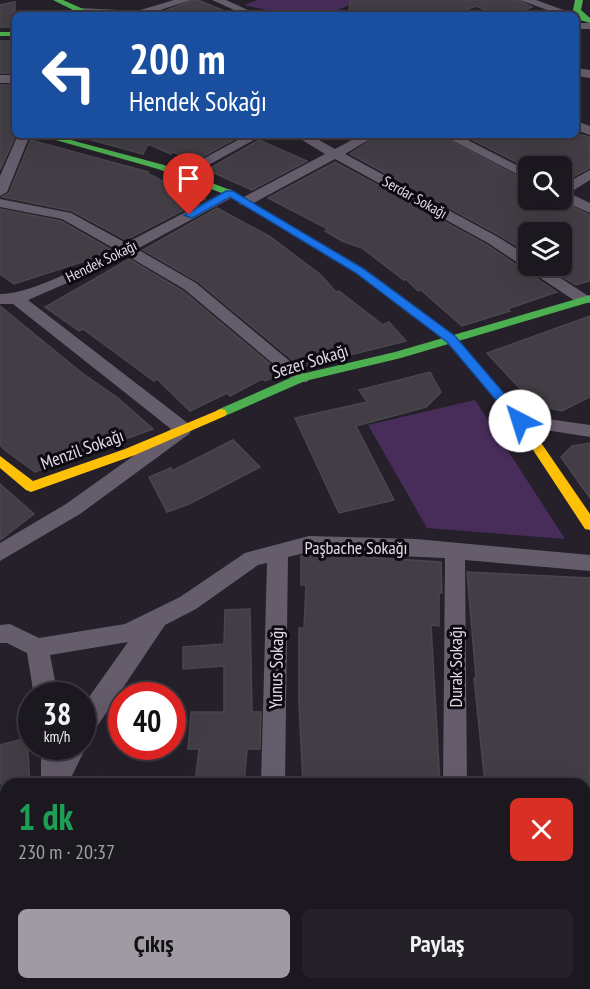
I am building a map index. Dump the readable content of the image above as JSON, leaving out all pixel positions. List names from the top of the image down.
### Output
{
  "streets": {
    "street": [
      "Serdar Sokağı",
      "Hendek Sokağı",
      "Sezer Sokağı",
      "Menzil Sokağı",
      "Paşbache Sokağı",
      "Durak Sokağı",
      "Yunus Sokağı"
    ]
  },
  "crossings": [
    ["Sezer Sokağı", "Menzil Sokağı"],
    ["Paşbache Sokağı", "Durak Sokağı"],
    ["Paşbache Sokağı", "Yunus Sokağı"]
  ],
  "page": {
    "turn": ["200 m", "Hendek Sokağı"],
    "speed": "38 km/h",
    "limit": "40",
    "heading": ["1 dk", "230 m · 20:37"],
    "buttons": ["Çıkış", "Paylaş"]
  }
}
